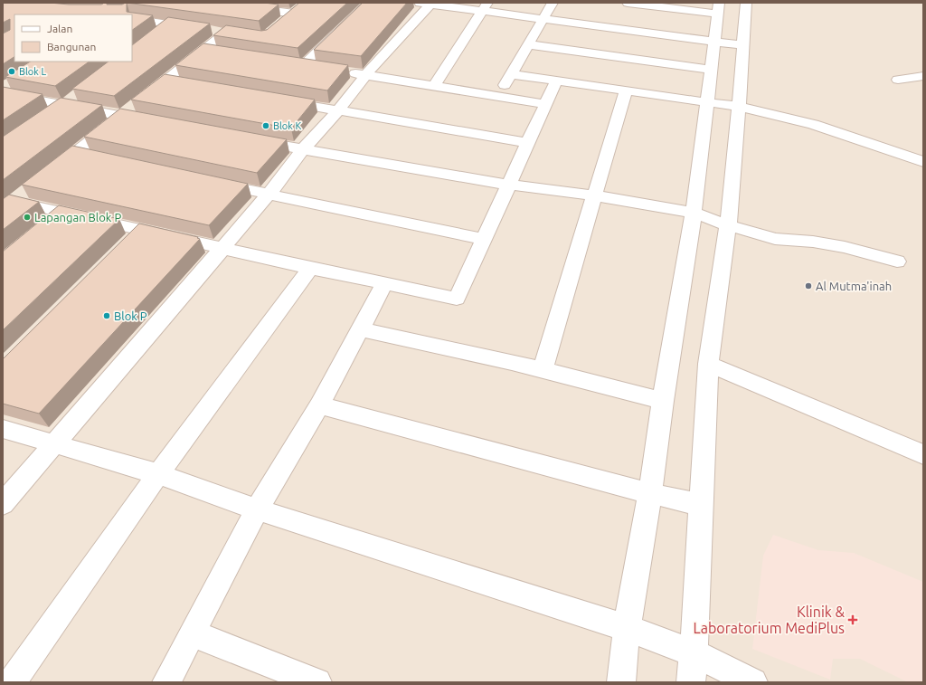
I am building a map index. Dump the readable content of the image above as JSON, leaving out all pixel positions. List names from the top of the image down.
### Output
{
  "places": {
    "other": [
      "Blok L",
      "Blok K",
      "Lapangan Blok P",
      "Al Mutma'inah",
      "Blok P"
    ],
    "health": ["Klinik & Laboratorium MediPlus"]
  },
  "legend": ["Jalan", "Bangunan"]
}
